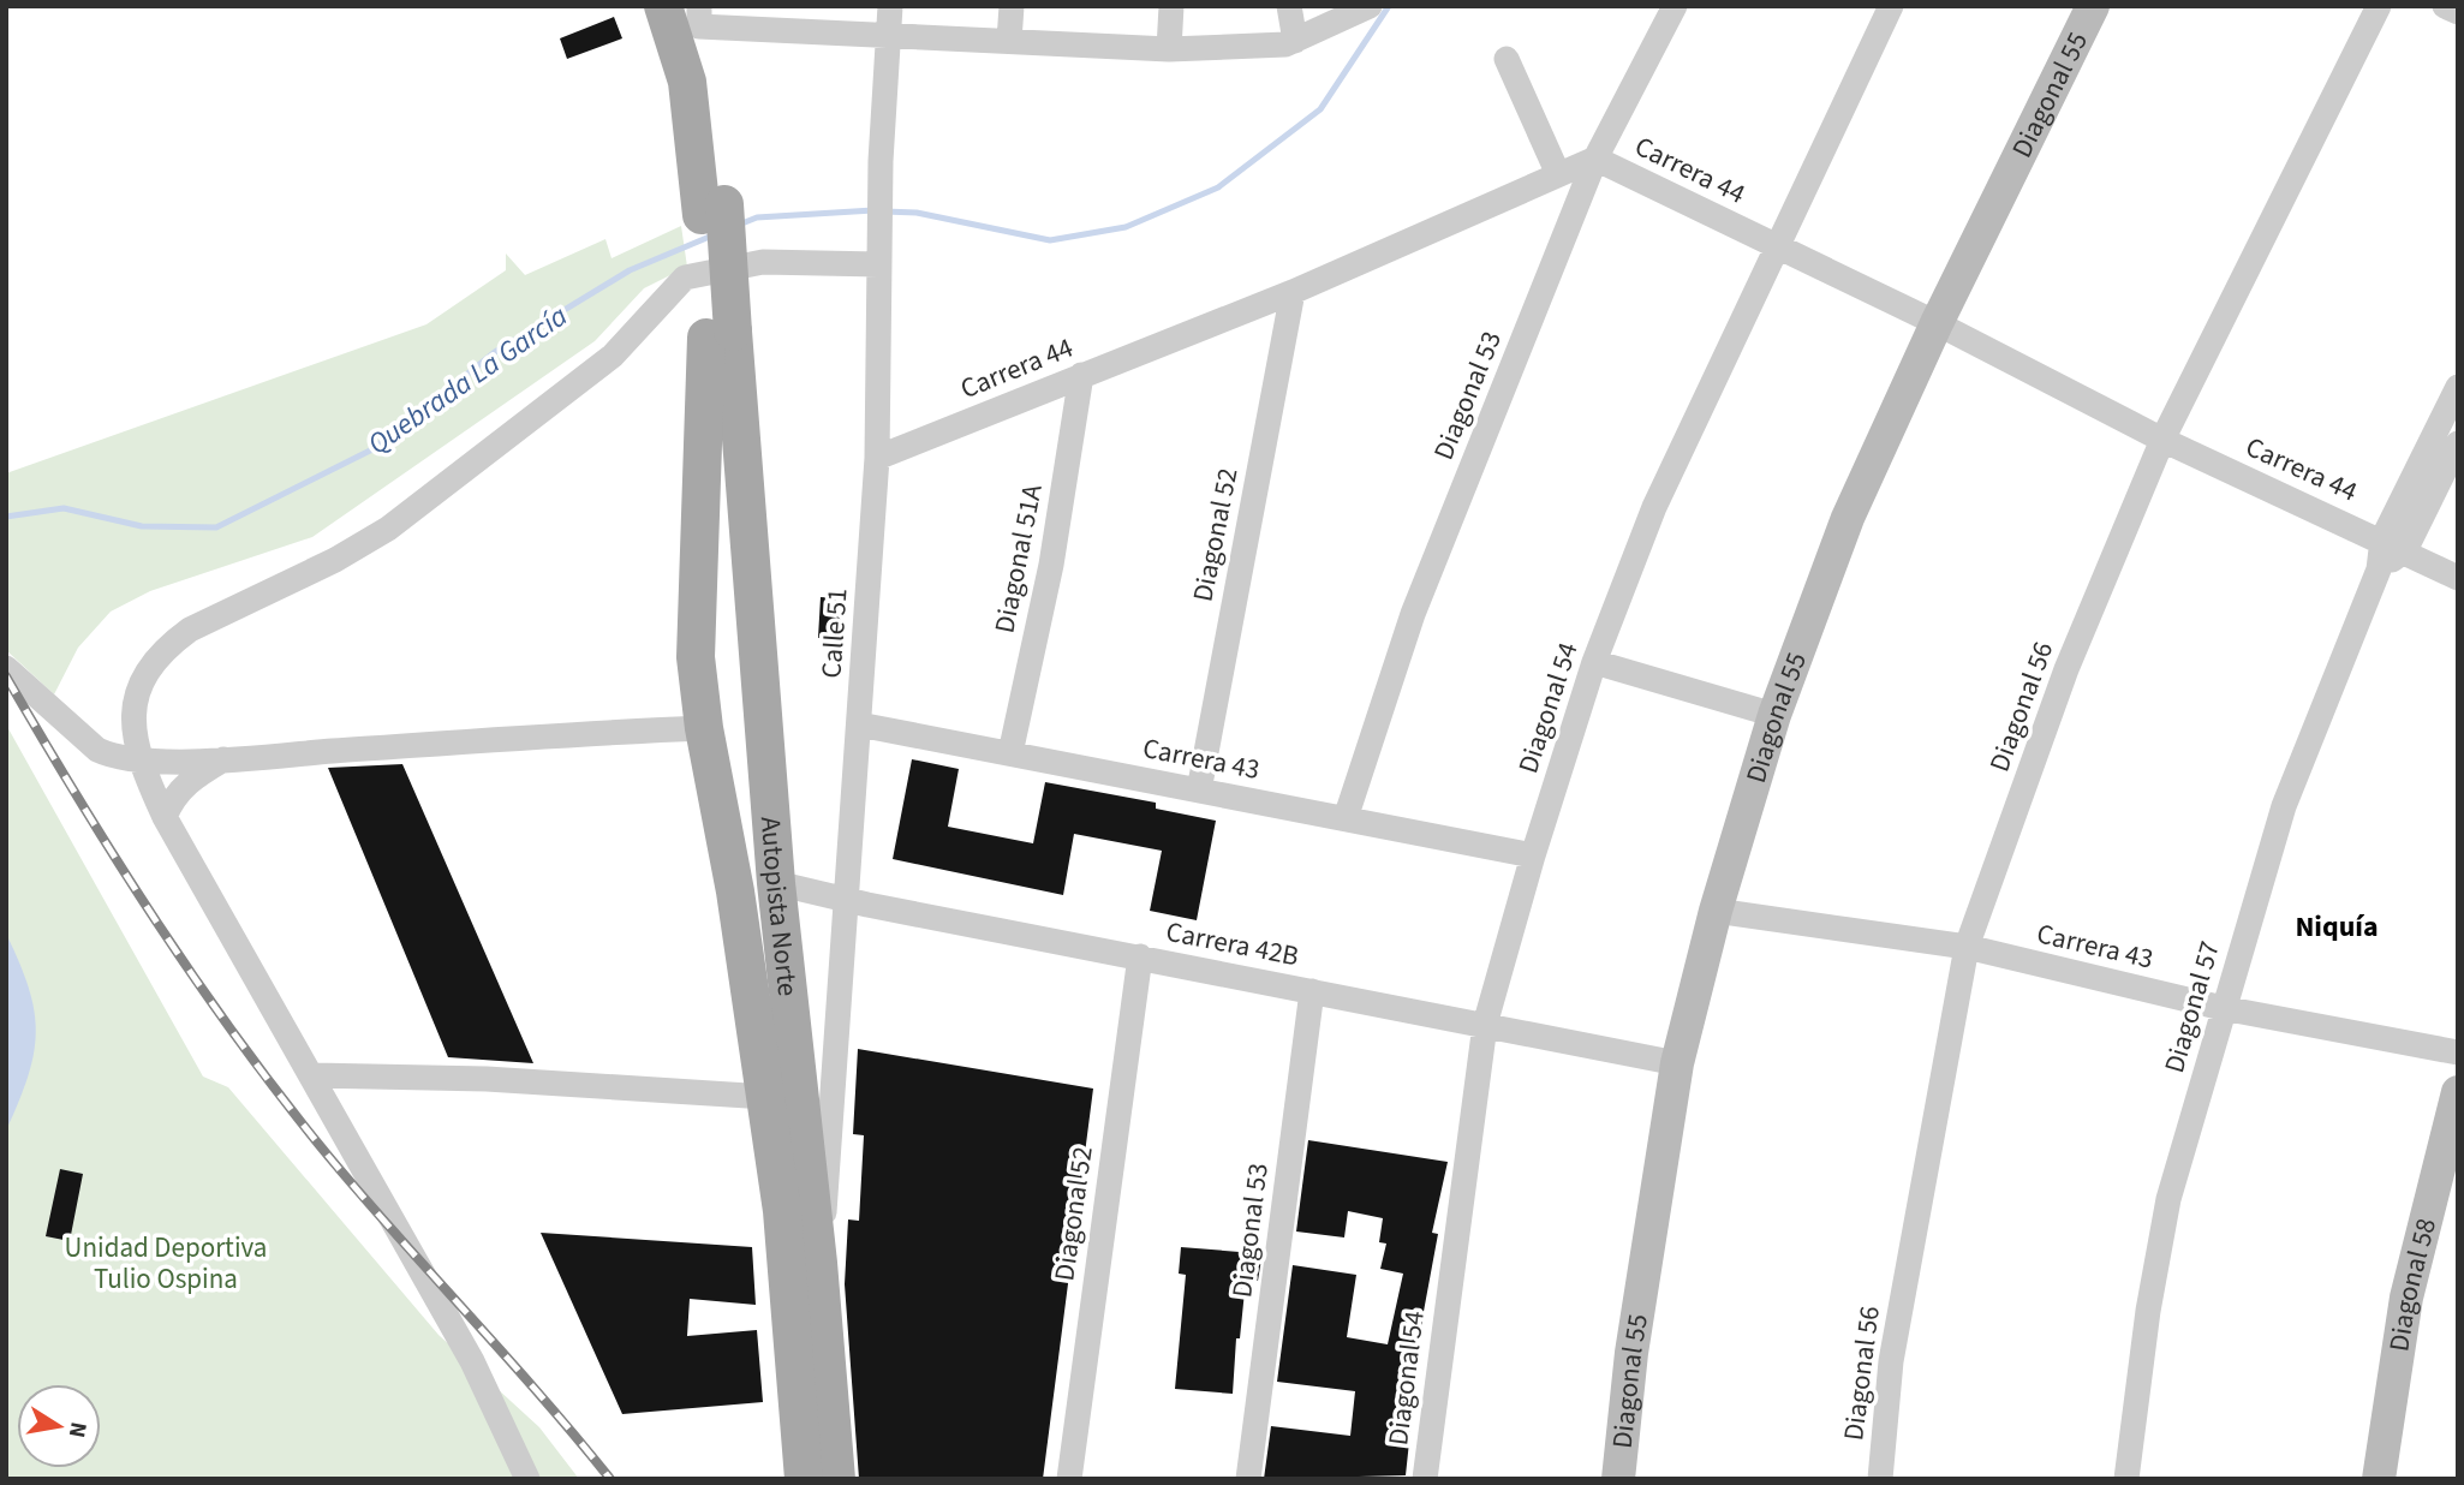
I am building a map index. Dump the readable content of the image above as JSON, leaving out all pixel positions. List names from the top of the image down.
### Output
{
  "streets": {
    "main road": ["Autopista Norte"],
    "street": [
      "Diagonal 55",
      "Carrera 44",
      "Diagonal 53",
      "Diagonal 52",
      "Diagonal 51A",
      "Calle 51",
      "Diagonal 56",
      "Diagonal 54",
      "Carrera 43",
      "Carrera 42B",
      "Diagonal 57",
      "Diagonal 58"
    ]
  },
  "crossings": [
    ["Diagonal 55", "Carrera 44"],
    ["Diagonal 55", "Carrera 43"],
    ["Diagonal 55", "Carrera 42B"],
    ["Carrera 44", "Diagonal 53"],
    ["Carrera 44", "Diagonal 52"],
    ["Carrera 44", "Diagonal 51A"],
    ["Carrera 44", "Calle 51"],
    ["Carrera 44", "Diagonal 56"],
    ["Carrera 44", "Diagonal 54"],
    ["Carrera 44", "Diagonal 57"],
    ["Diagonal 53", "Carrera 43"],
    ["Diagonal 53", "Carrera 42B"],
    ["Diagonal 52", "Carrera 43"],
    ["Diagonal 52", "Carrera 42B"],
    ["Diagonal 51A", "Carrera 43"],
    ["Calle 51", "Carrera 43"],
    ["Calle 51", "Autopista Norte"],
    ["Calle 51", "Carrera 42B"],
    ["Diagonal 56", "Carrera 43"],
    ["Diagonal 54", "Carrera 43"],
    ["Diagonal 54", "Carrera 42B"],
    ["Carrera 43", "Diagonal 57"],
    ["Autopista Norte", "Carrera 42B"]
  ],
  "districts": ["Niquía"],
  "water": ["Quebrada La García"],
  "parks": ["Unidad Deportiva Tulio Ospina"],
  "north": "right"
}
